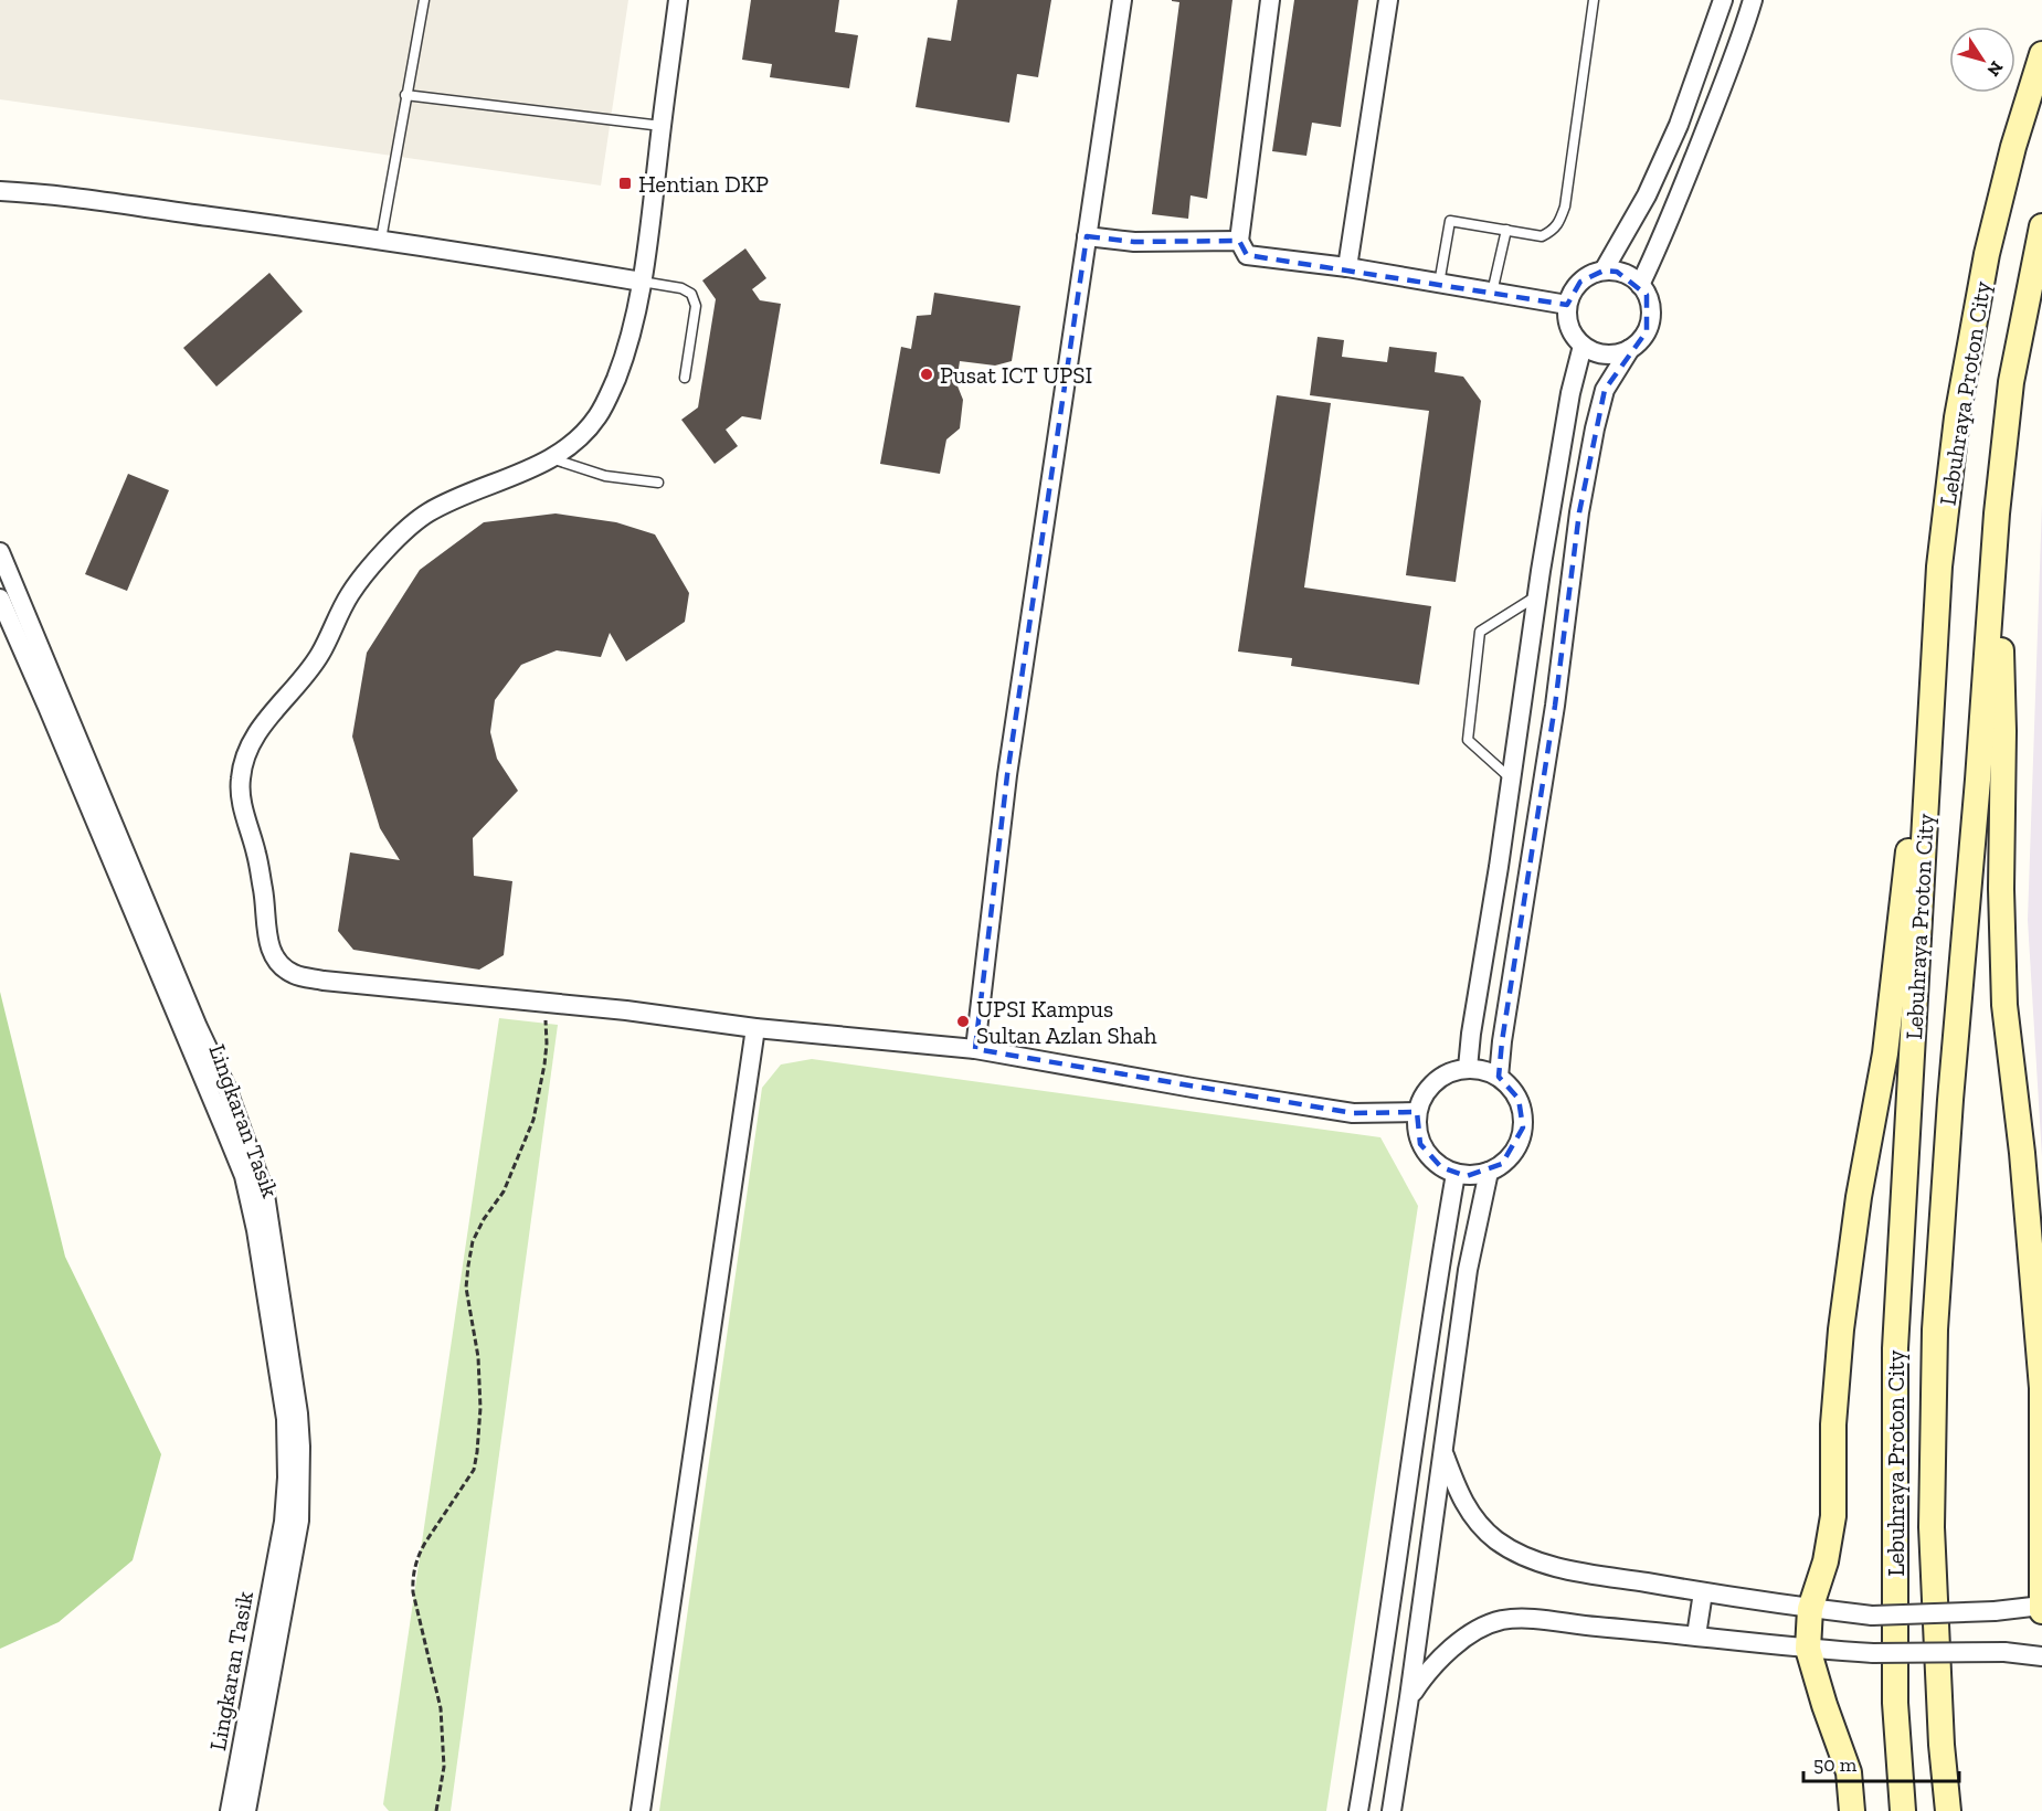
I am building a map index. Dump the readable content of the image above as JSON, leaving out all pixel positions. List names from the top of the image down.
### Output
{
  "streets": {
    "main road": ["Lebuhraya Proton City"],
    "street": ["Lingkaran Tasik"]
  },
  "places": {
    "transit": ["Hentian DKP"],
    "other": ["Pusat ICT UPSI", "UPSI Kampus Sultan Azlan Shah"]
  },
  "scale_bar": "50 m",
  "north": "bottom right"
}
